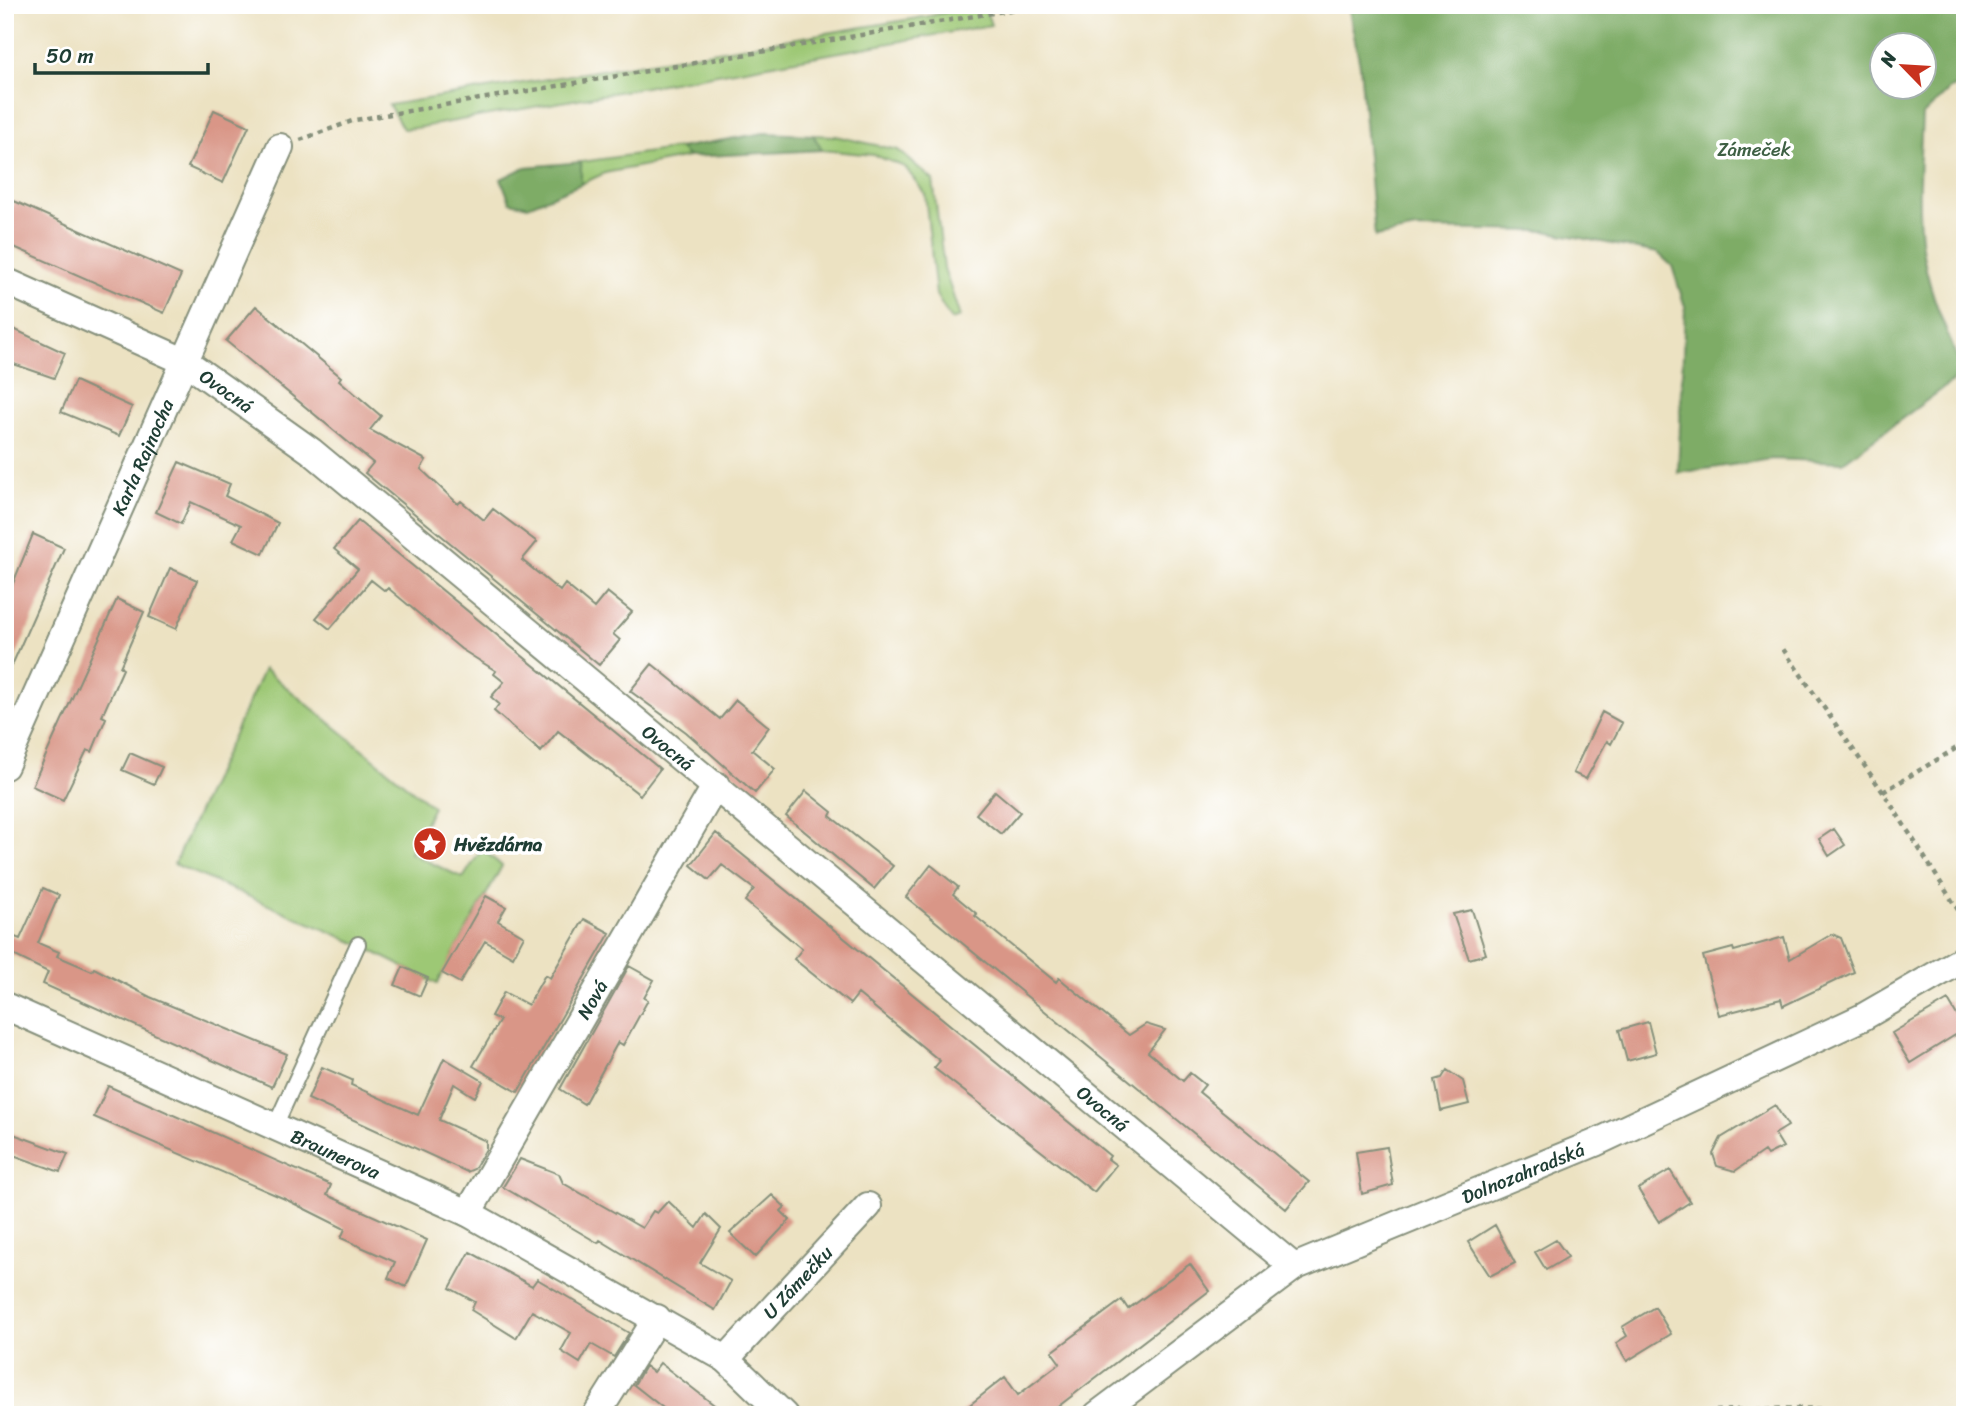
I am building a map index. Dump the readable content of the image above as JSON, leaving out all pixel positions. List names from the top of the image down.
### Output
{
  "streets": {
    "street": [
      "Ovocná",
      "Karla Rajnocha",
      "Nová",
      "Braunerova",
      "Dolnozahradská",
      "U Zámečku"
    ]
  },
  "crossings": [
    ["Ovocná", "Karla Rajnocha"],
    ["Ovocná", "Nová"],
    ["Ovocná", "Dolnozahradská"],
    ["Nová", "Braunerova"],
    ["Braunerova", "U Zámečku"]
  ],
  "parks": ["Zámeček"],
  "places": {
    "place": ["Hvězdárna"]
  },
  "scale_bar": "50 m",
  "north": "top left"
}
